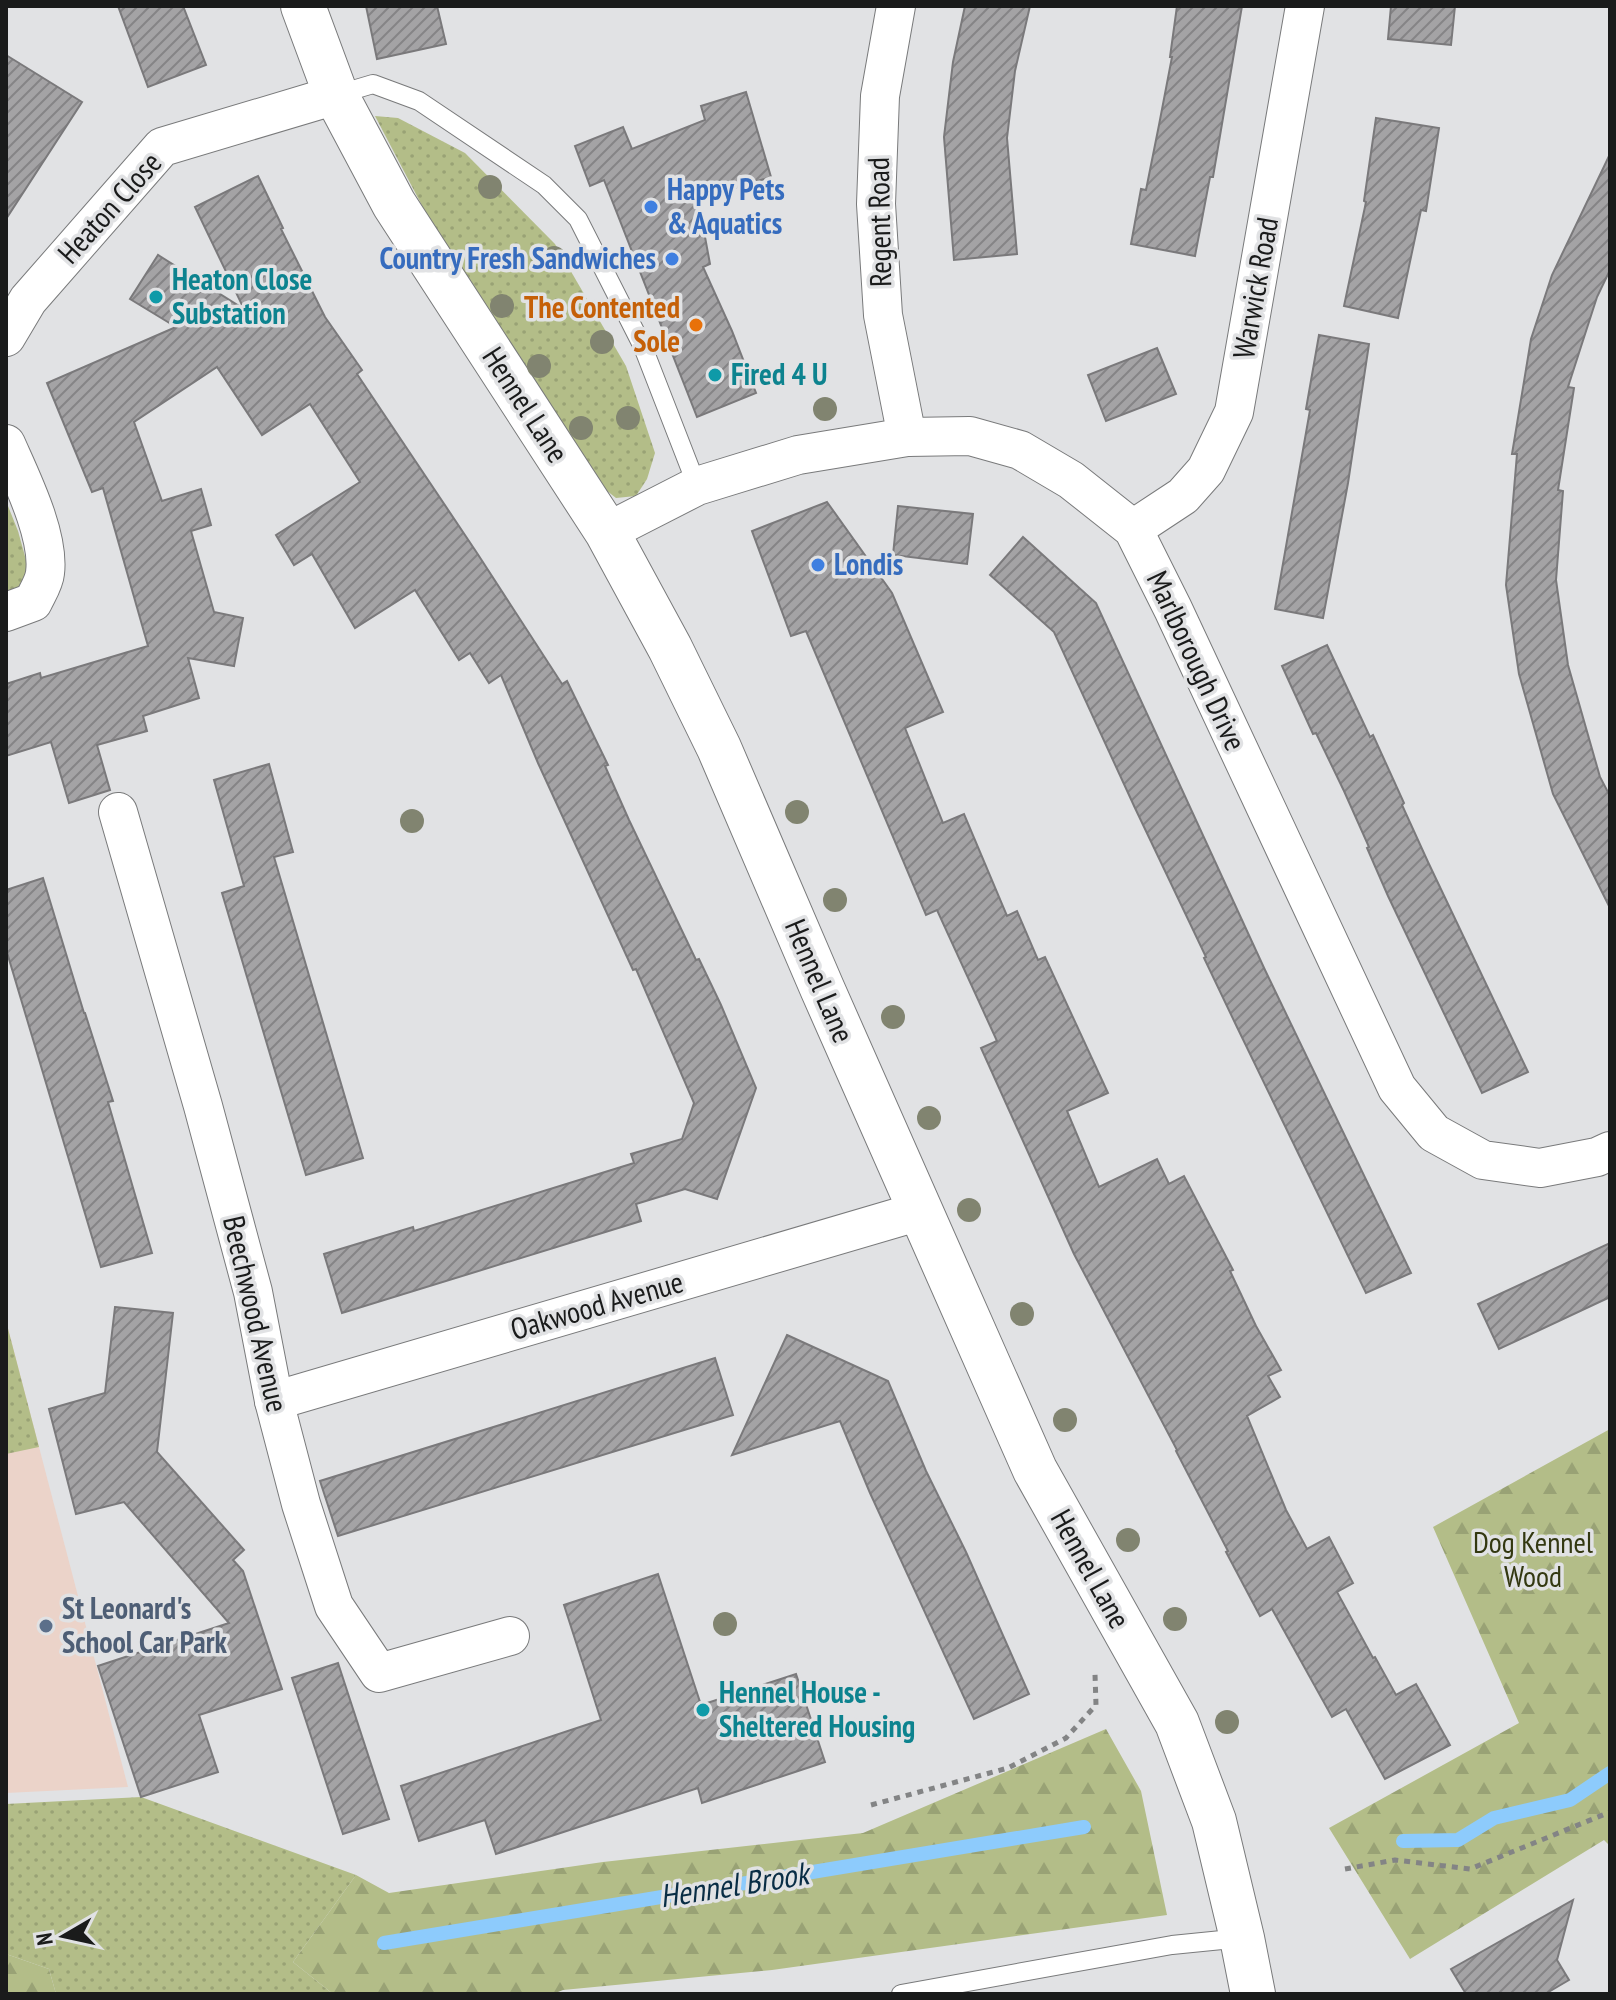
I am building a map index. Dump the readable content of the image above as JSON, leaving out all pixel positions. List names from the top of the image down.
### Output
{
  "streets": {
    "main road": ["Hennel Lane"],
    "street": [
      "Heaton Close",
      "Regent Road",
      "Warwick Road",
      "Marlborough Drive",
      "Oakwood Avenue",
      "Beechwood Avenue"
    ]
  },
  "crossings": [
    ["Heaton Close", "Hennel Lane"],
    ["Regent Road", "Marlborough Drive"],
    ["Warwick Road", "Marlborough Drive"],
    ["Hennel Lane", "Marlborough Drive"],
    ["Hennel Lane", "Oakwood Avenue"],
    ["Oakwood Avenue", "Beechwood Avenue"]
  ],
  "water": ["Hennel Brook"],
  "parks": ["Dog Kennel Wood"],
  "places": [
    "Happy Pets & Aquatics",
    "Country Fresh Sandwiches",
    "Heaton Close Substation",
    "The Contented Sole",
    "Fired 4 U",
    "Londis",
    "St Leonard's School Car Park",
    "Hennel House - Sheltered Housing"
  ],
  "north": "left"
}
